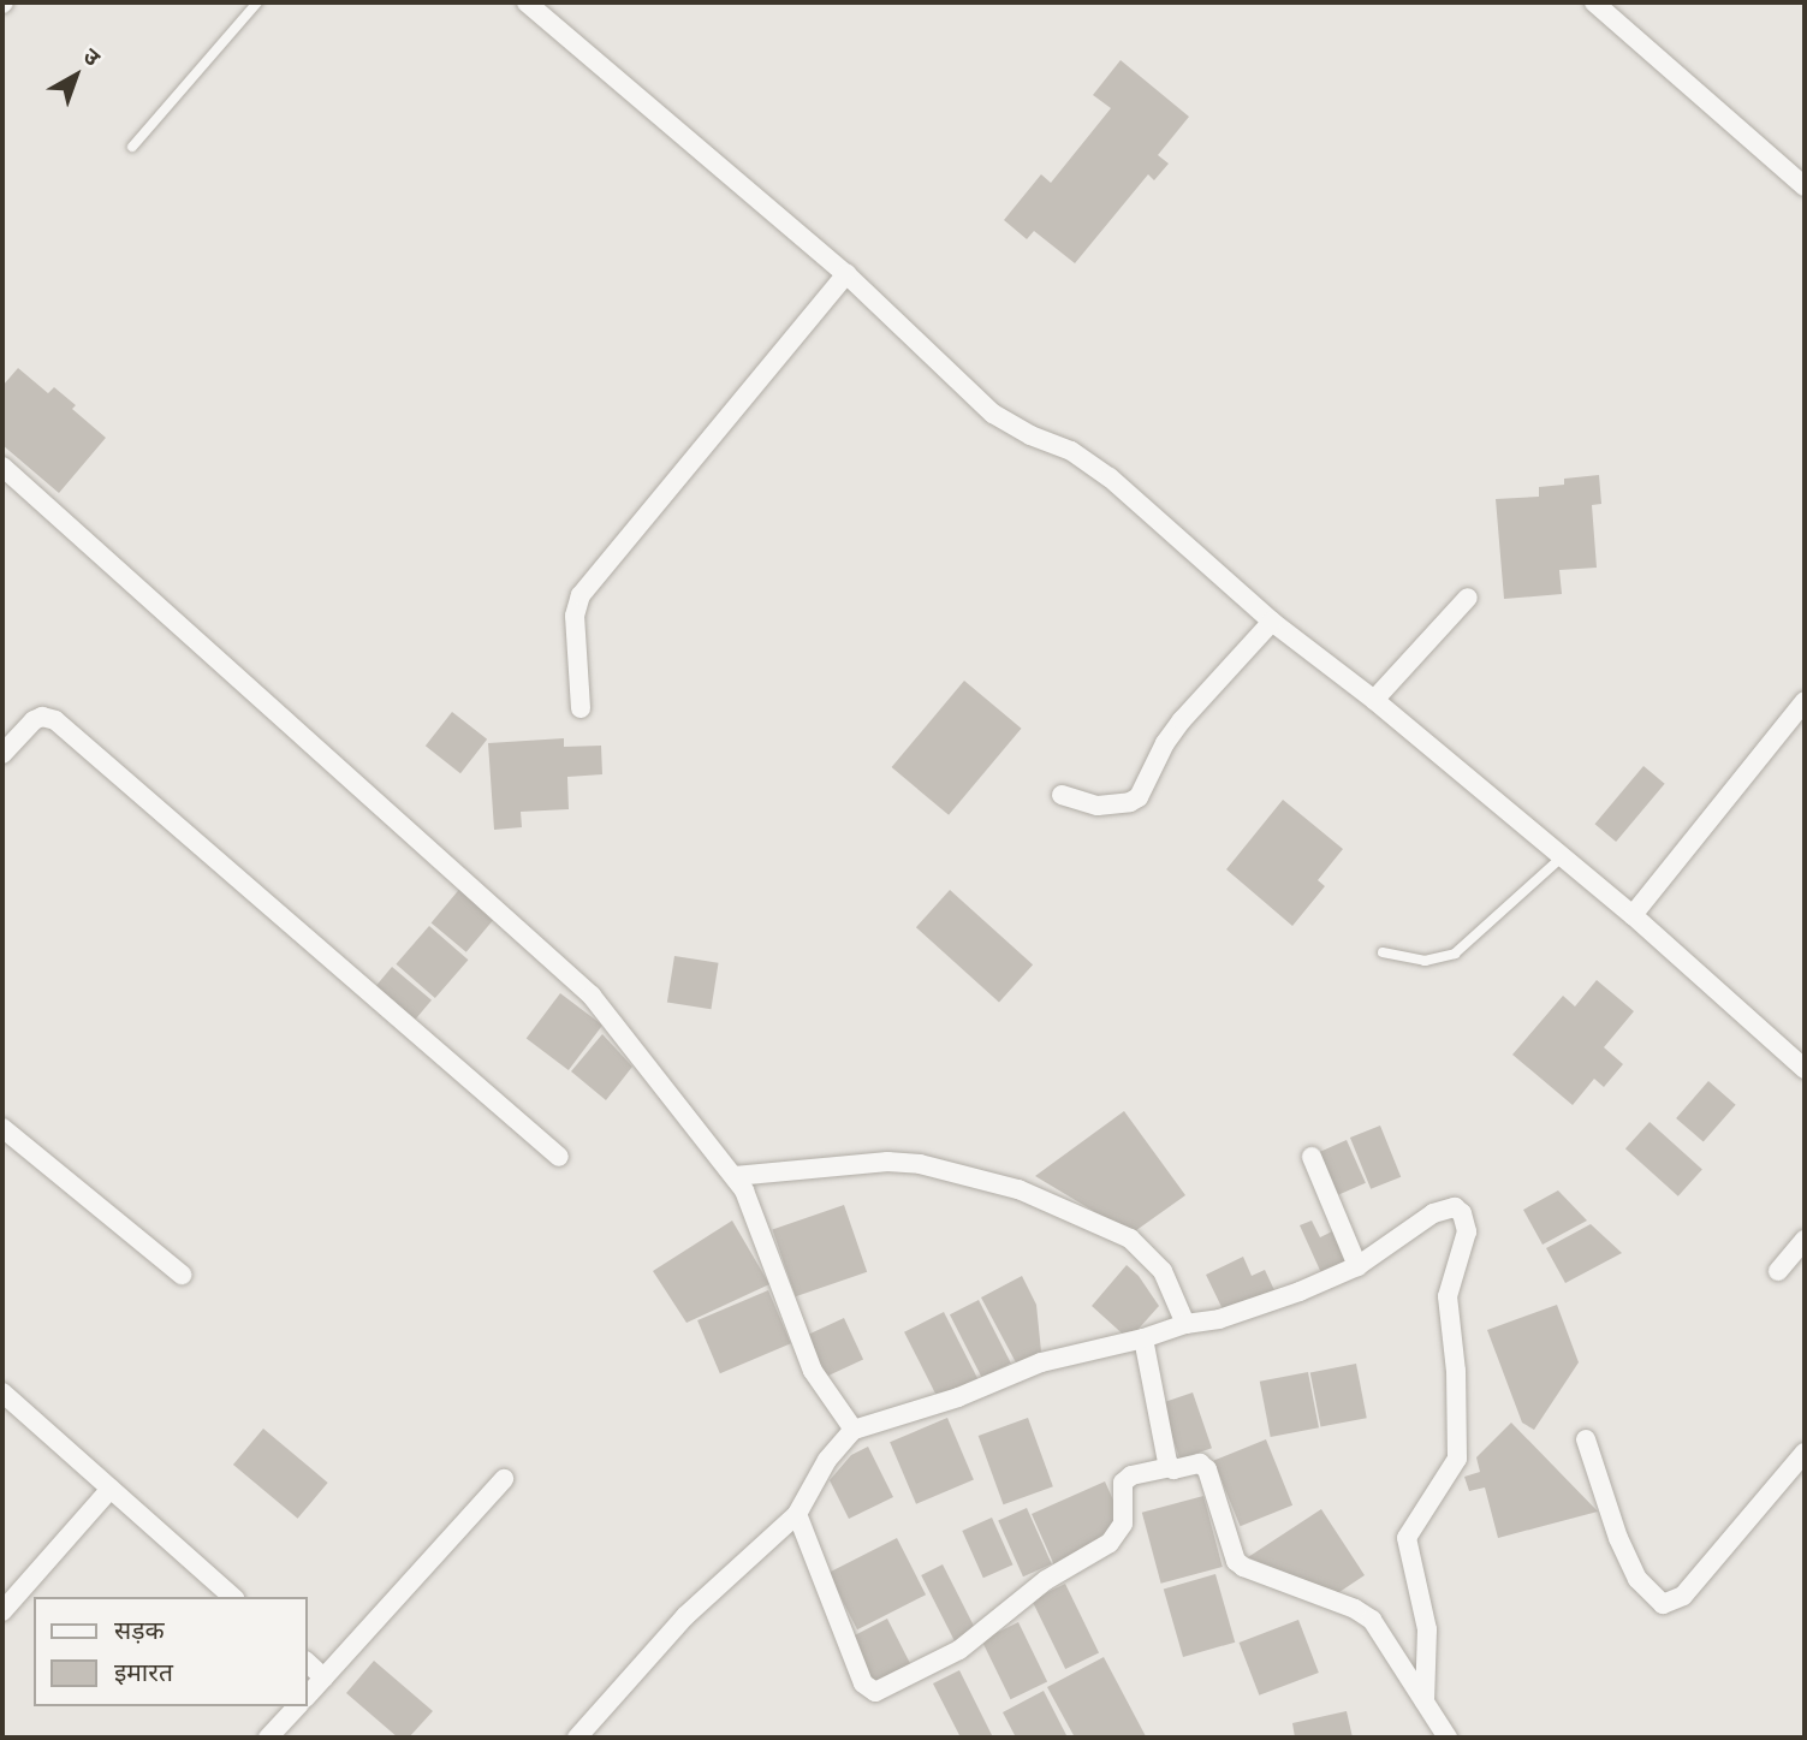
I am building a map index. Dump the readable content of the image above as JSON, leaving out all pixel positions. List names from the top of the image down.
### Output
{
  "legend": ["सड़क", "इमारत"],
  "north": "top right"
}
